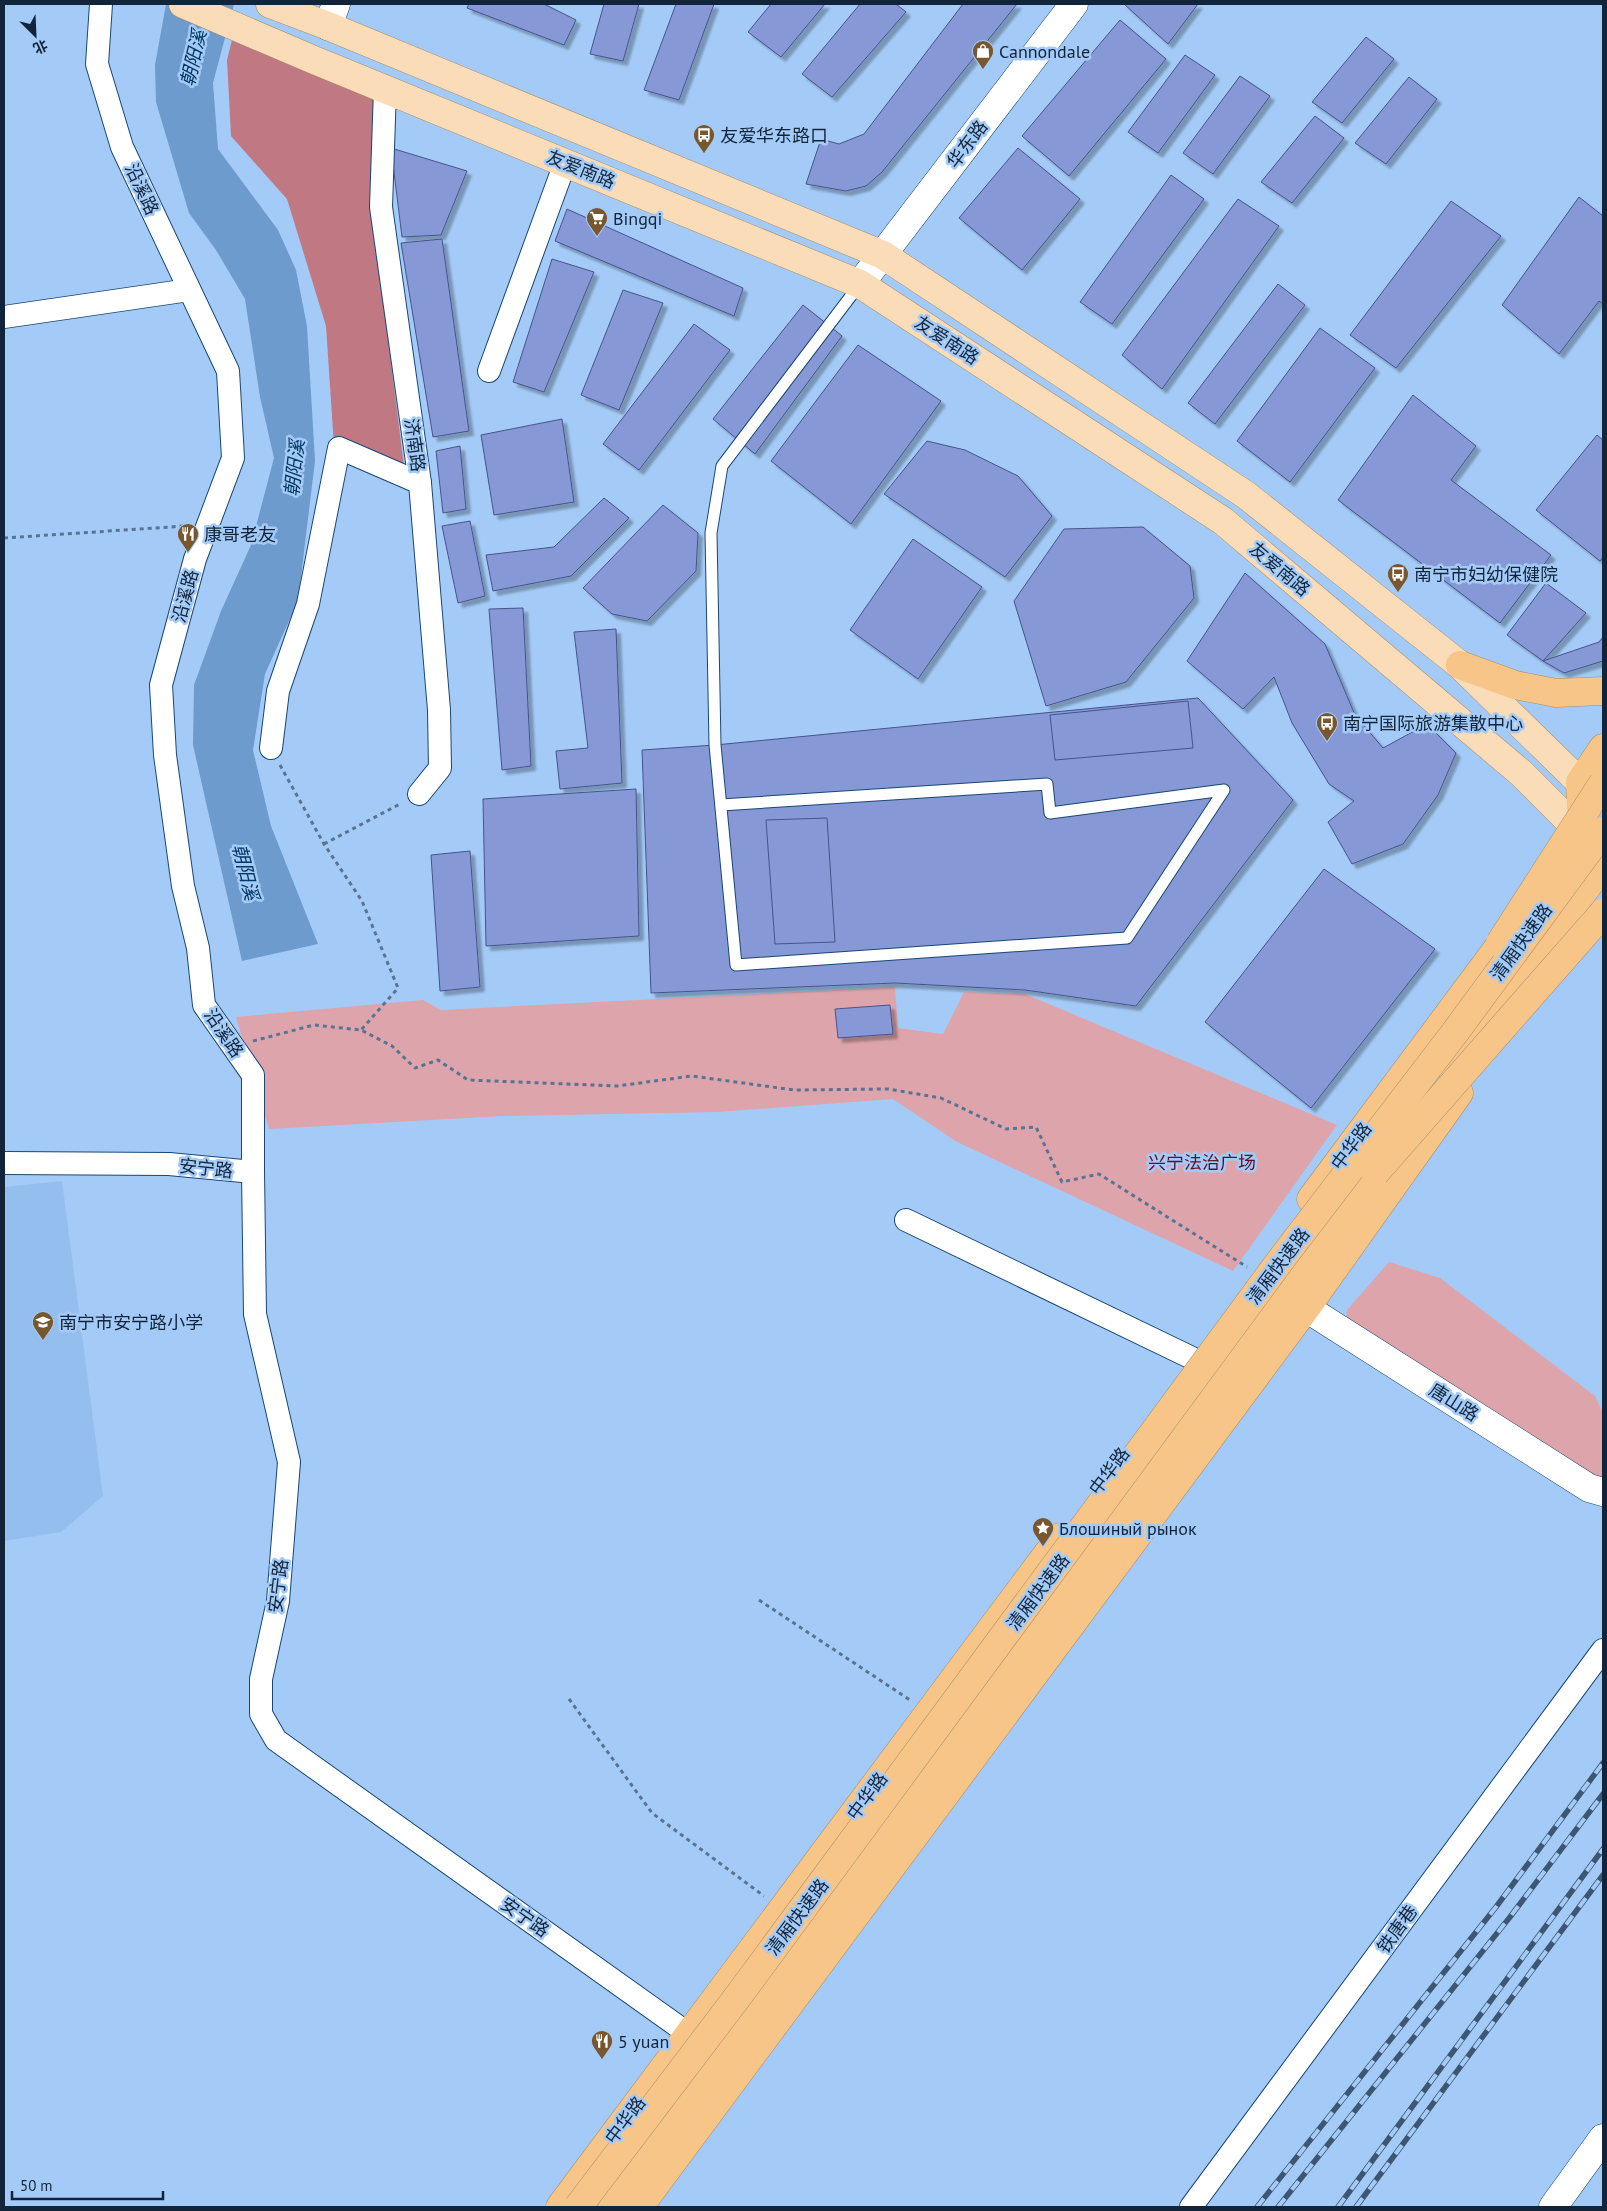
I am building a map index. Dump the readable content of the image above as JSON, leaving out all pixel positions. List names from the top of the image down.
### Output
{
  "streets": {
    "highway": ["清厢快速路", "中华路"],
    "main road": ["友爱南路"],
    "street": [
      "华东路",
      "沿溪路",
      "济南路",
      "安宁路",
      "唐山路",
      "铁唐巷"
    ]
  },
  "crossings": [
    ["华东路", "友爱南路"],
    ["友爱南路", "济南路"],
    ["友爱南路", "清厢快速路"],
    ["友爱南路", "中华路"],
    ["沿溪路", "安宁路"],
    ["清厢快速路", "中华路"],
    ["中华路", "安宁路"]
  ],
  "water": ["朝阳溪"],
  "parks": ["兴宁法治广场"],
  "places": {
    "shop": ["Cannondale"],
    "bus stop": ["友爱华东路口", "南宁市妇幼保健院", "南宁国际旅游集散中心"],
    "supermarket": ["Bingqi"],
    "restaurant": ["康哥老友", "5 yuan"],
    "school or university": ["南宁市安宁路小学"],
    "place": ["Блошиный рынок"]
  },
  "scale_bar": "50 m",
  "north": "bottom right"
}
